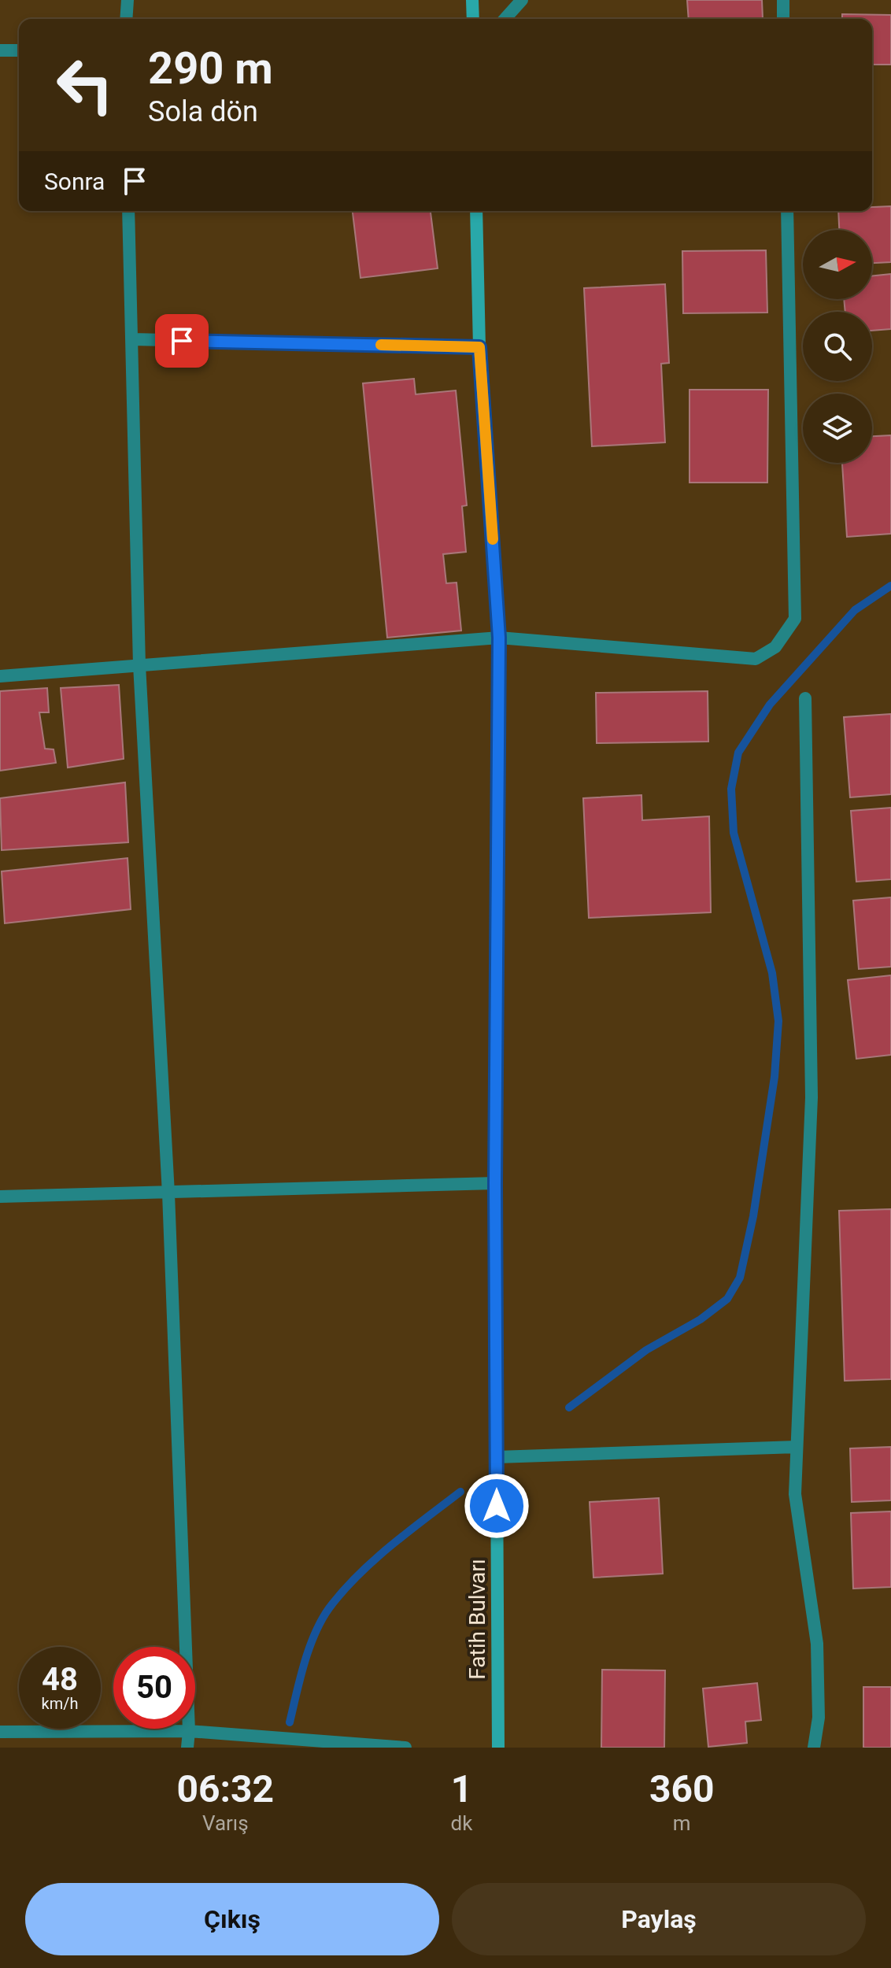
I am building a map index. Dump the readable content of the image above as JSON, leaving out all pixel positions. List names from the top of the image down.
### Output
{
  "streets": {
    "main road": ["Fatih Bulvarı"]
  },
  "north": "right",
  "page": {
    "turn": ["290 m", "Sola dön"],
    "then": "Sonra",
    "speed": "48 km/h",
    "limit": "50",
    "eta": [
      "06:32",
      "Varış",
      "1",
      "dk",
      "360",
      "m"
    ],
    "buttons": ["Çıkış", "Paylaş"]
  }
}
